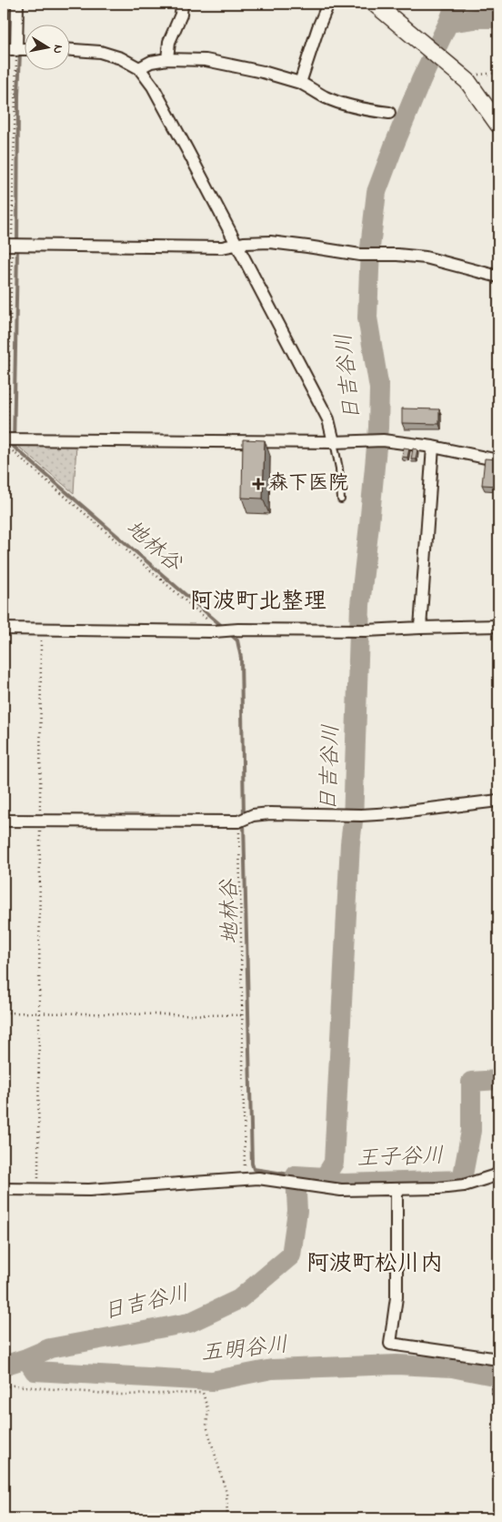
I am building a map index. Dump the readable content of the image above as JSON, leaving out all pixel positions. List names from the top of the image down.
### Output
{
  "districts": ["阿波町北整理", "阿波町松川内"],
  "water": [
    "日吉谷川",
    "地林谷",
    "王子谷川",
    "五明谷川"
  ],
  "places": {
    "health": ["森下医院"]
  },
  "north": "right"
}
